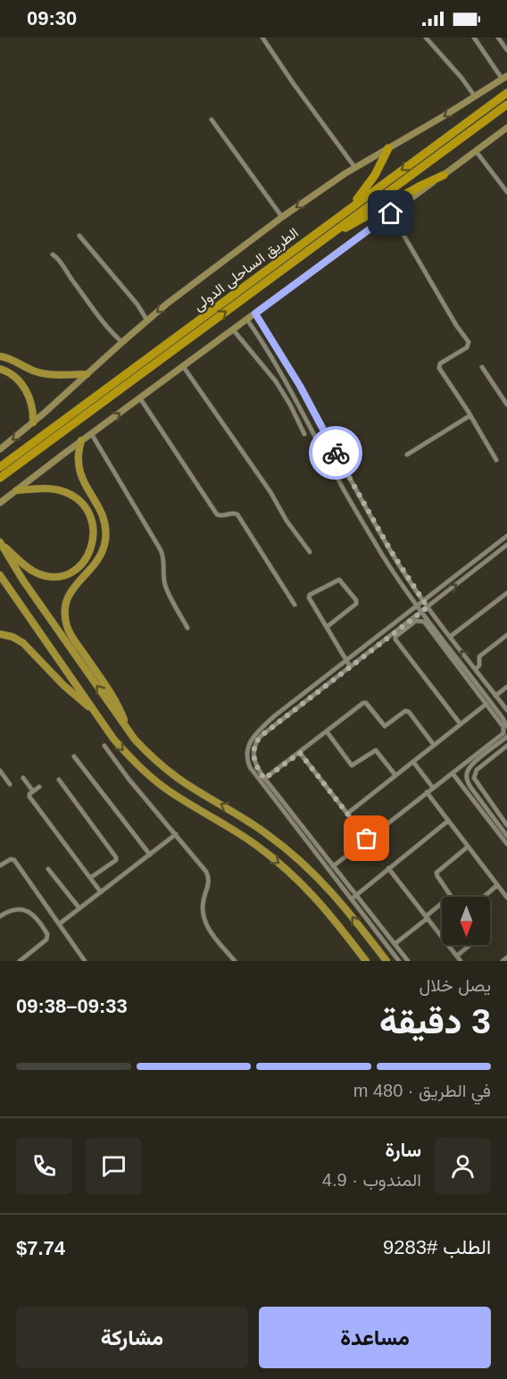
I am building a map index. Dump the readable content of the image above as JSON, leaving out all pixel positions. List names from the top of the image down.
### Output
{
  "streets": {
    "highway": ["الطريق الساحلى الدولى"]
  },
  "north": "bottom",
  "page": {
    "status": "09:30",
    "heading": ["3 دقيقة", "يصل خلال", "09:33–09:38"],
    "panel": [
      "سارة",
      "المندوب · 4.9",
      "الطلب #9283",
      "$7.74"
    ],
    "bar": "في الطريق · 480 m",
    "buttons": ["مساعدة", "مشاركة"]
  }
}
